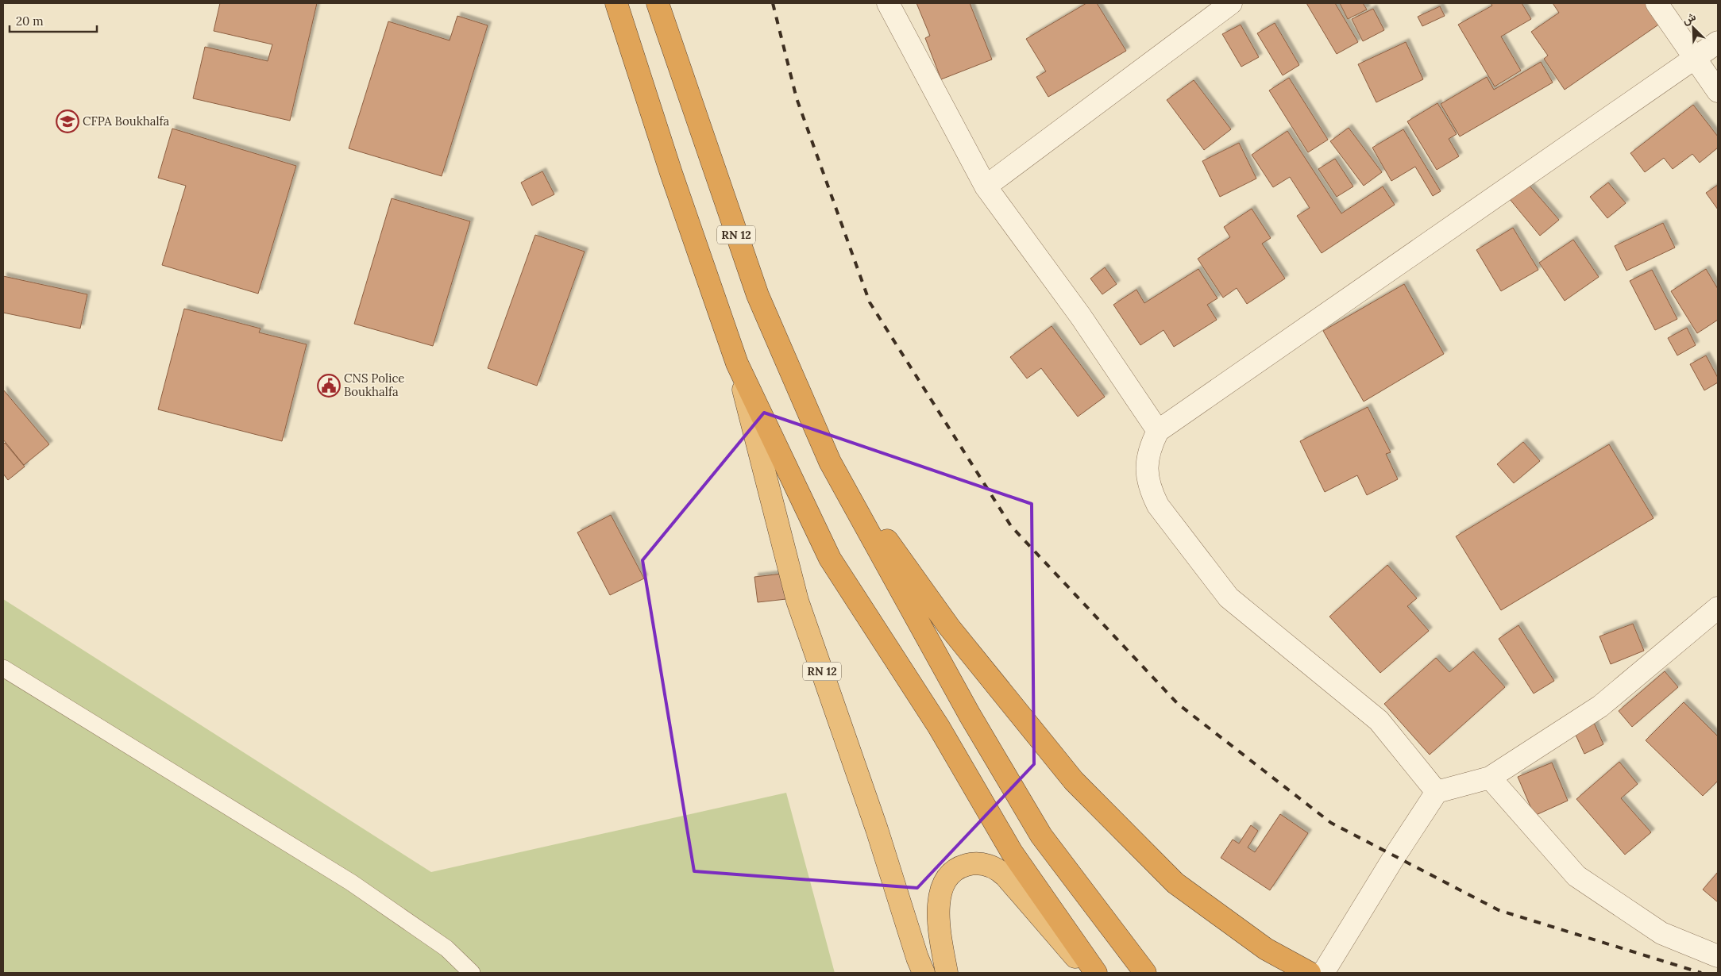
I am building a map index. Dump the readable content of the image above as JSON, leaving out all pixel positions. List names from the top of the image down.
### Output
{
  "streets": {
    "highway": ["RN 12"]
  },
  "places": {
    "school or university": ["CFPA Boukhalfa"],
    "public building": ["CNS Police Boukhalfa"]
  },
  "scale_bar": "20 m",
  "north": "top left"
}
